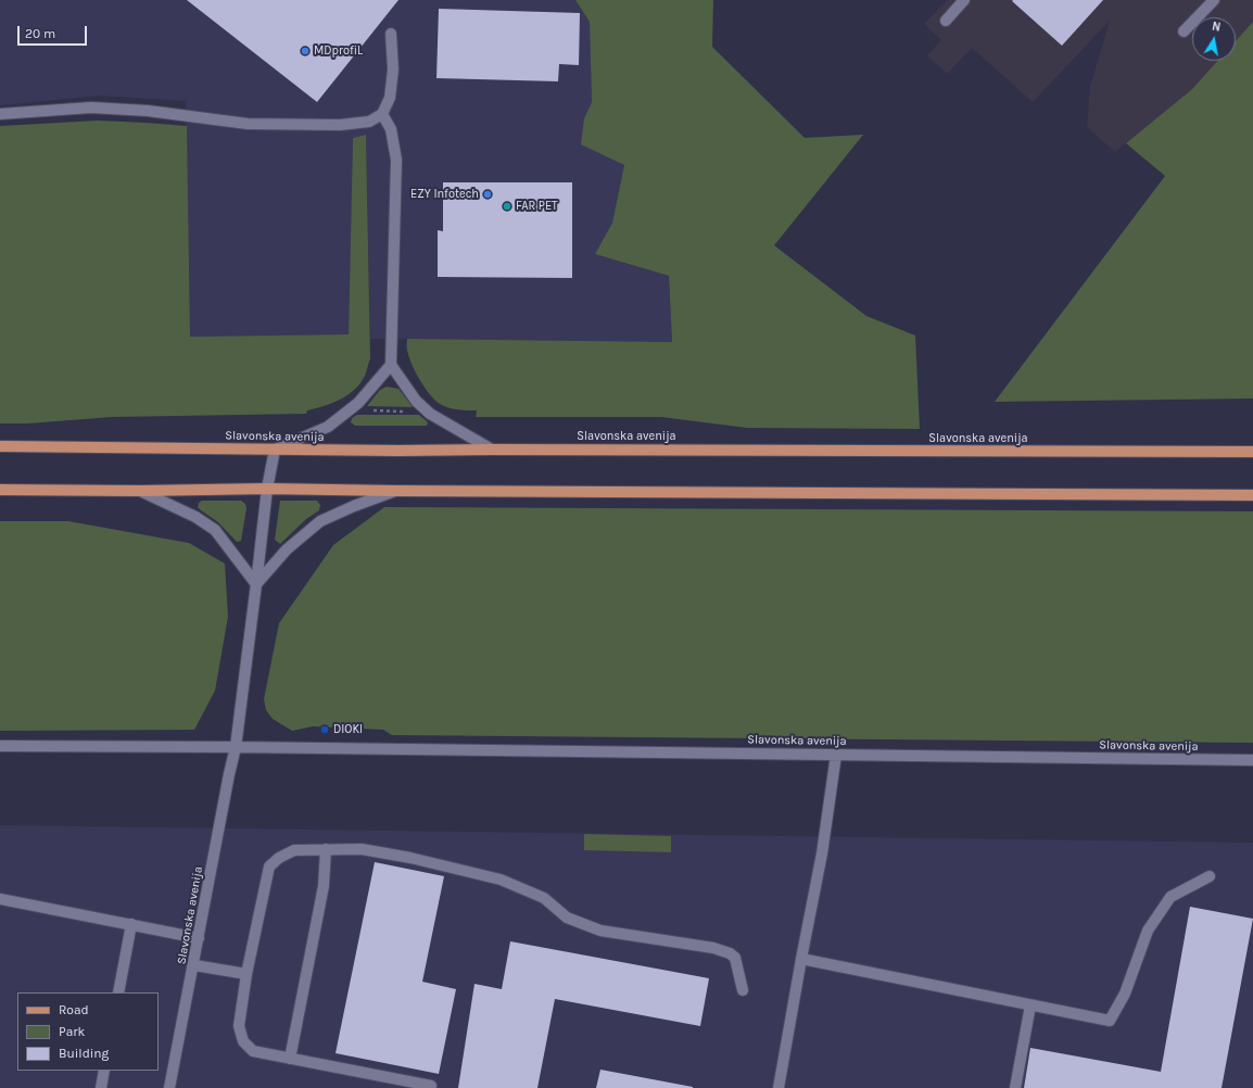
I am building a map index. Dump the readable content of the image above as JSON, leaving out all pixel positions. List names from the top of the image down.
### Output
{
  "streets": {
    "main road": ["Slavonska avenija"]
  },
  "places": [
    "MDprofiL",
    "EZY Infotech",
    "FAR PET",
    "DIOKI"
  ],
  "legend": ["Road", "Park", "Building"],
  "scale_bar": "20 m",
  "north": "top"
}
